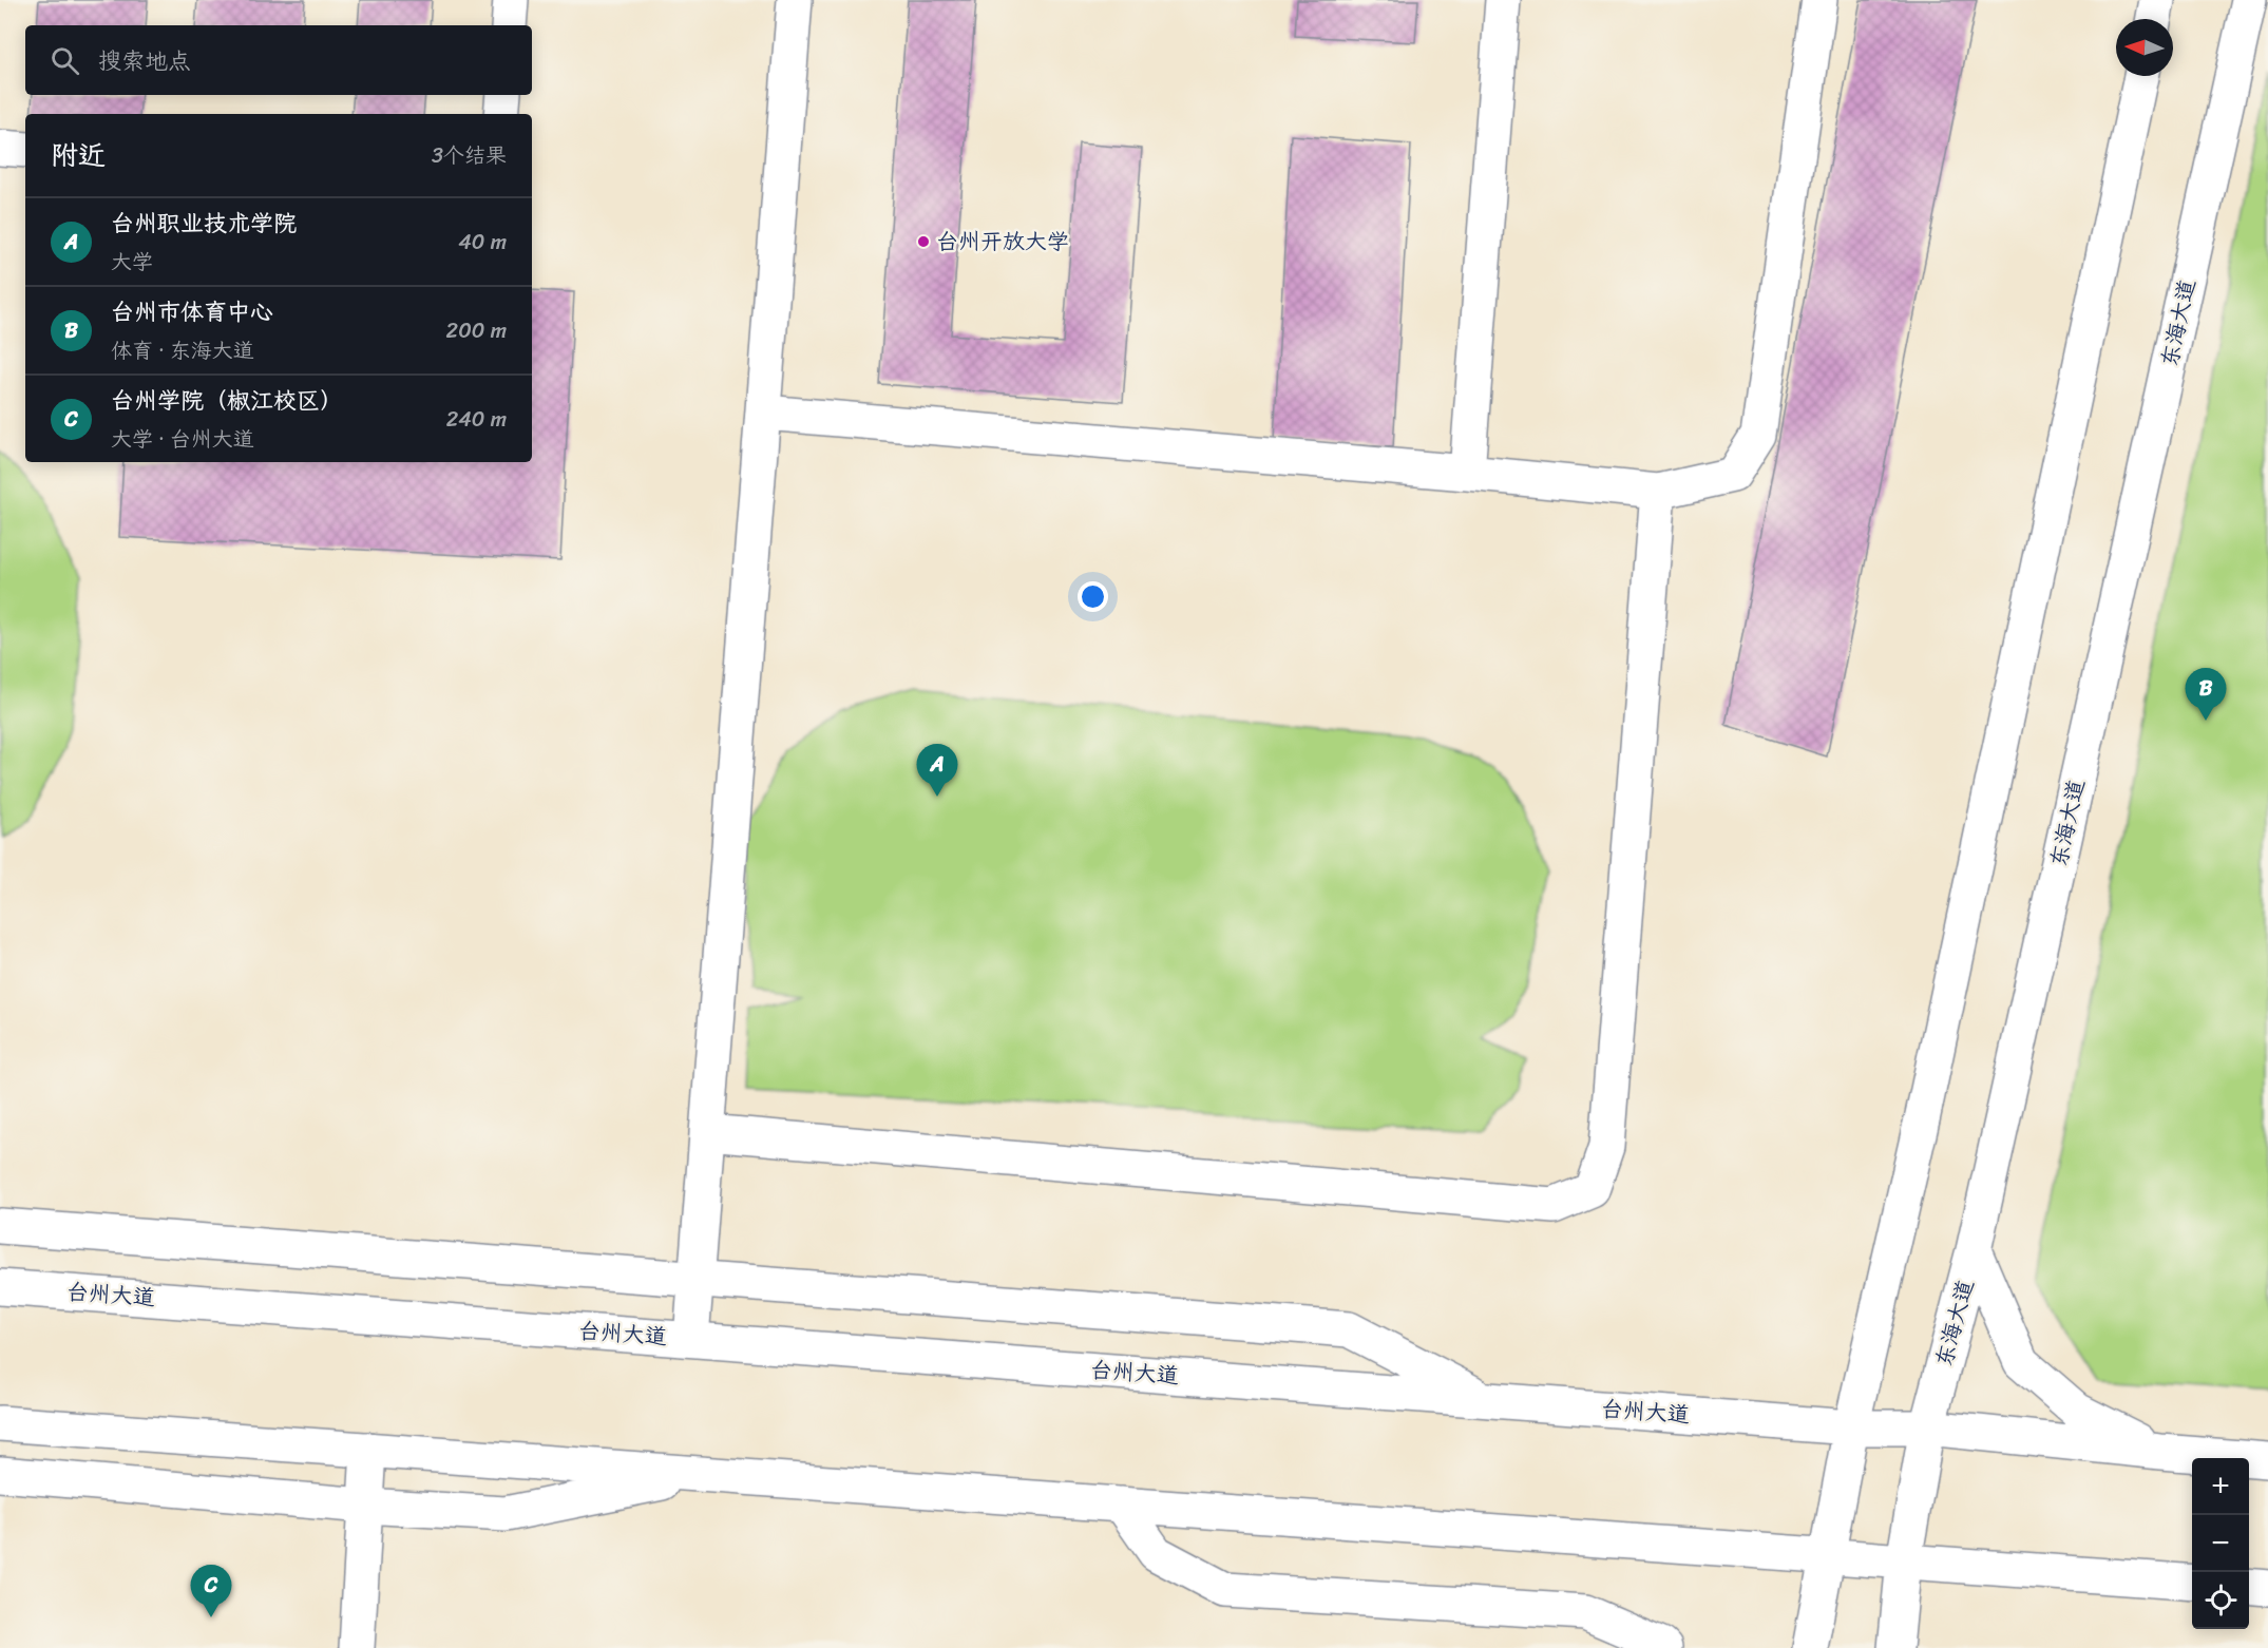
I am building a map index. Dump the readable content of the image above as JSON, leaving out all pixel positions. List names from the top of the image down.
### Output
{
  "streets": {
    "main road": ["东海大道", "台州大道"]
  },
  "crossings": [
    ["东海大道", "台州大道"]
  ],
  "places": ["台州开放大学"],
  "north": "left",
  "page": {
    "search": "搜索地点",
    "heading": ["附近", "3个结果"],
    "list": [
      {
        "mark": "A",
        "name": "台州职业技术学院",
        "note": "大学",
        "value": "40 m"
      },
      {
        "mark": "B",
        "name": "台州市体育中心",
        "note": "体育 · 东海大道",
        "value": "200 m"
      },
      {
        "mark": "C",
        "name": "台州学院（椒江校区）",
        "note": "大学 · 台州大道",
        "value": "240 m"
      }
    ],
    "pins": ["B", "A", "C"],
    "map_buttons": ["+", "−"]
  }
}
